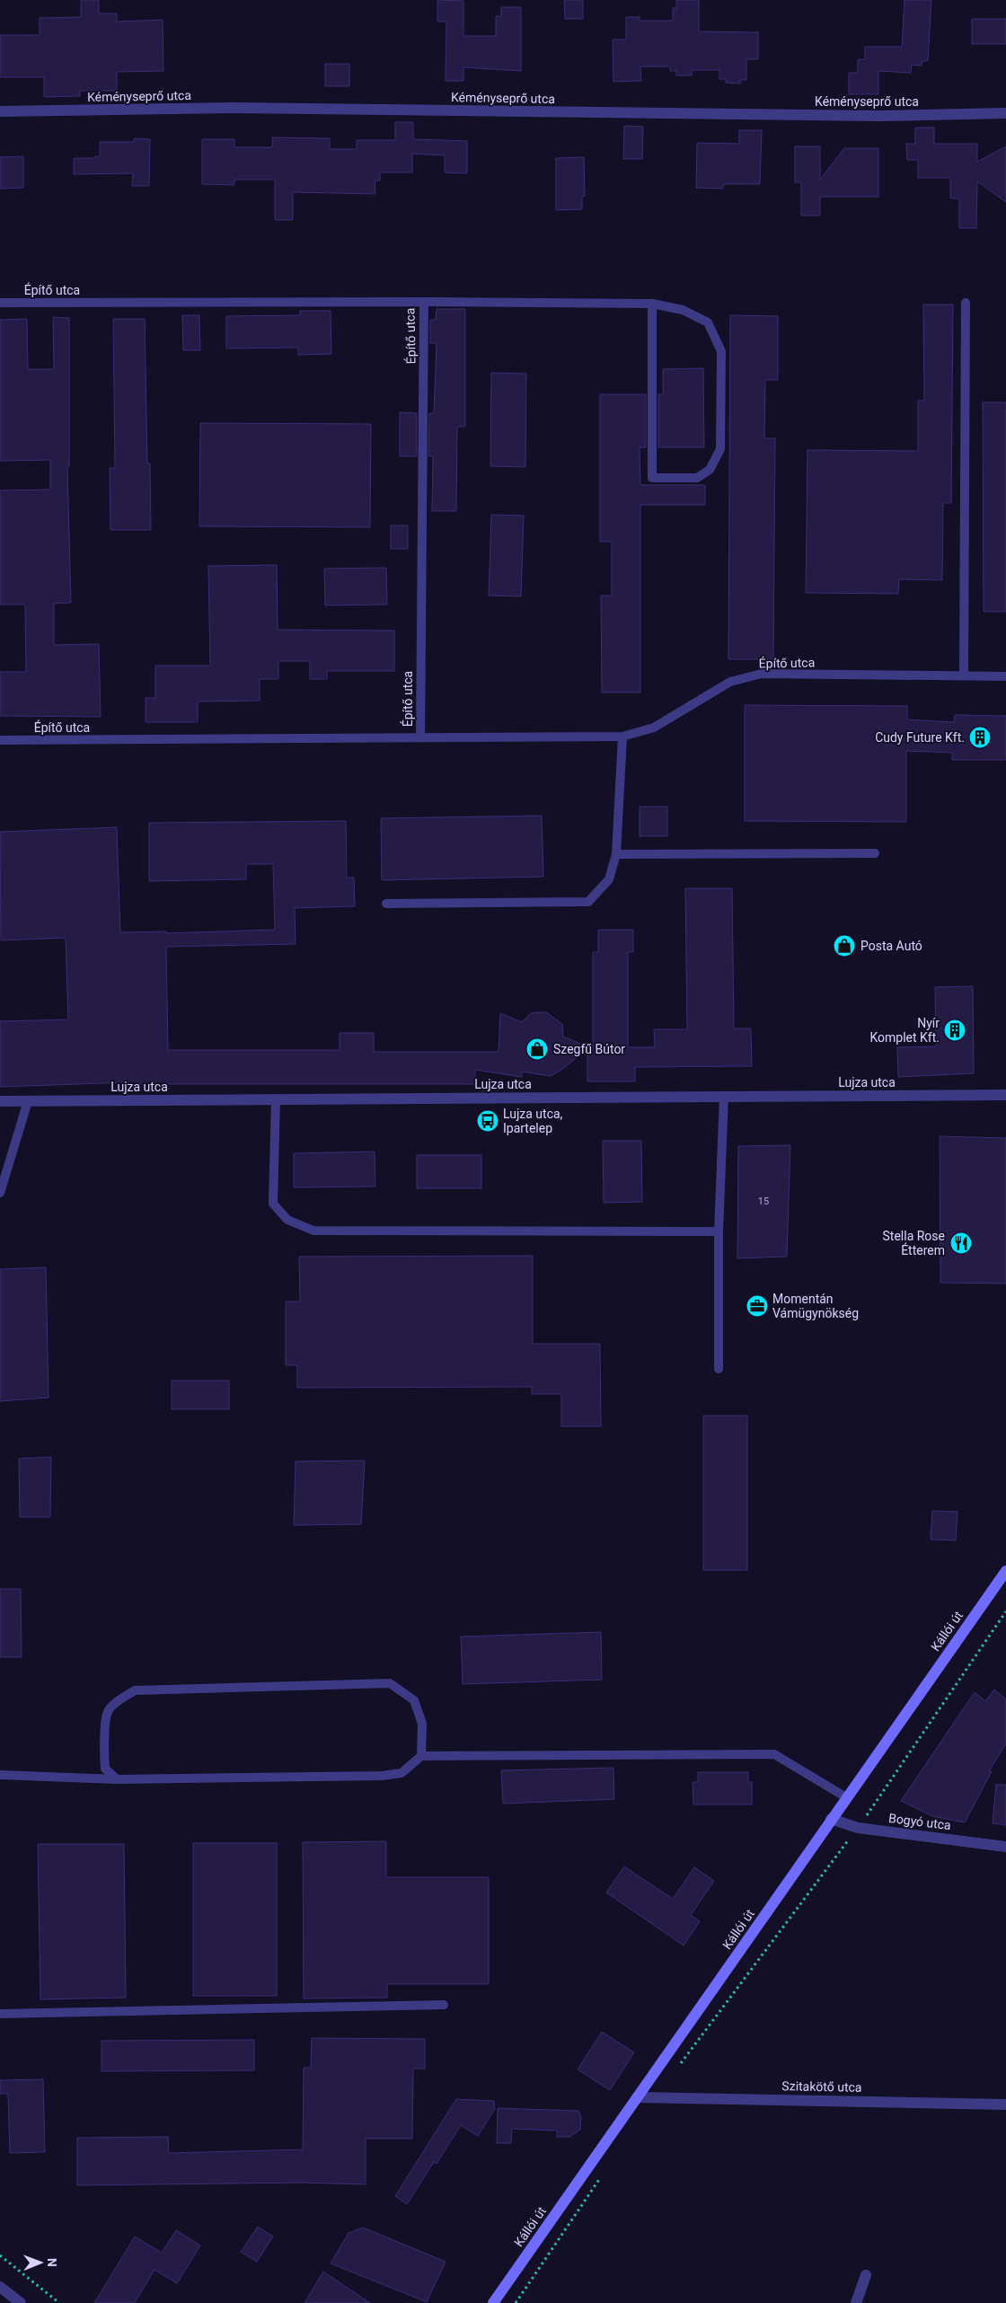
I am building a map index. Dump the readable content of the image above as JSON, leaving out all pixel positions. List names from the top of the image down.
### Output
{
  "streets": {
    "main road": ["Kállói út"],
    "street": [
      "Kéményseprő utca",
      "Lujza utca",
      "Bogyó utca",
      "Szitakötő utca"
    ],
    "lane": ["Építő utca"]
  },
  "crossings": [
    ["Kállói út", "Bogyó utca"],
    ["Kállói út", "Szitakötő utca"]
  ],
  "places": {
    "building": ["Cudy Future Kft.", "Nyír Komplet Kft."],
    "shop": ["Posta Autó", "Szegfű Bútor"],
    "bus stop": ["Lujza utca, Ipartelep"],
    "restaurant": ["Stella Rose Étterem"],
    "office": ["Momentán Vámügynökség"]
  },
  "house_numbers": ["15"],
  "north": "right"
}
